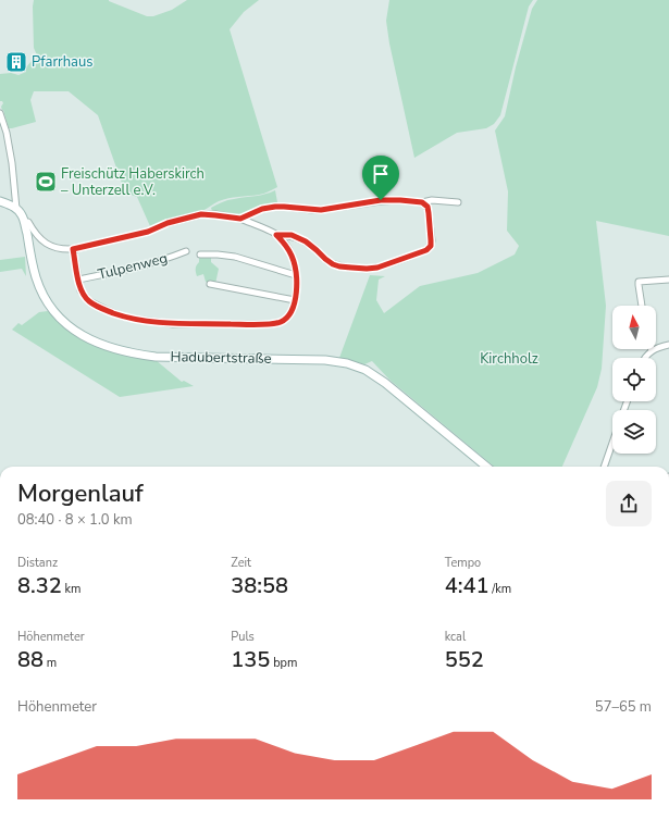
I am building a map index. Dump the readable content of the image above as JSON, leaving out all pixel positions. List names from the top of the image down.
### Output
{
  "streets": {
    "street": ["Tulpenweg", "Hadubertstraße"]
  },
  "parks": ["Kirchholz"],
  "places": {
    "building": ["Pfarrhaus"],
    "sports": ["Freischütz Haberskirch – Unterzell e.V."]
  },
  "north": "top",
  "page": {
    "heading": ["Morgenlauf", "08:40 · 8 × 1.0 km"],
    "stats": [
      ["Distanz", "8.32 km"],
      ["Zeit", "38:58"],
      ["Tempo", "4:41 /km"],
      ["Höhenmeter", "88 m"],
      ["Puls", "135 bpm"],
      ["kcal", "552"]
    ],
    "chart": ["Höhenmeter", "57–65 m"]
  }
}
